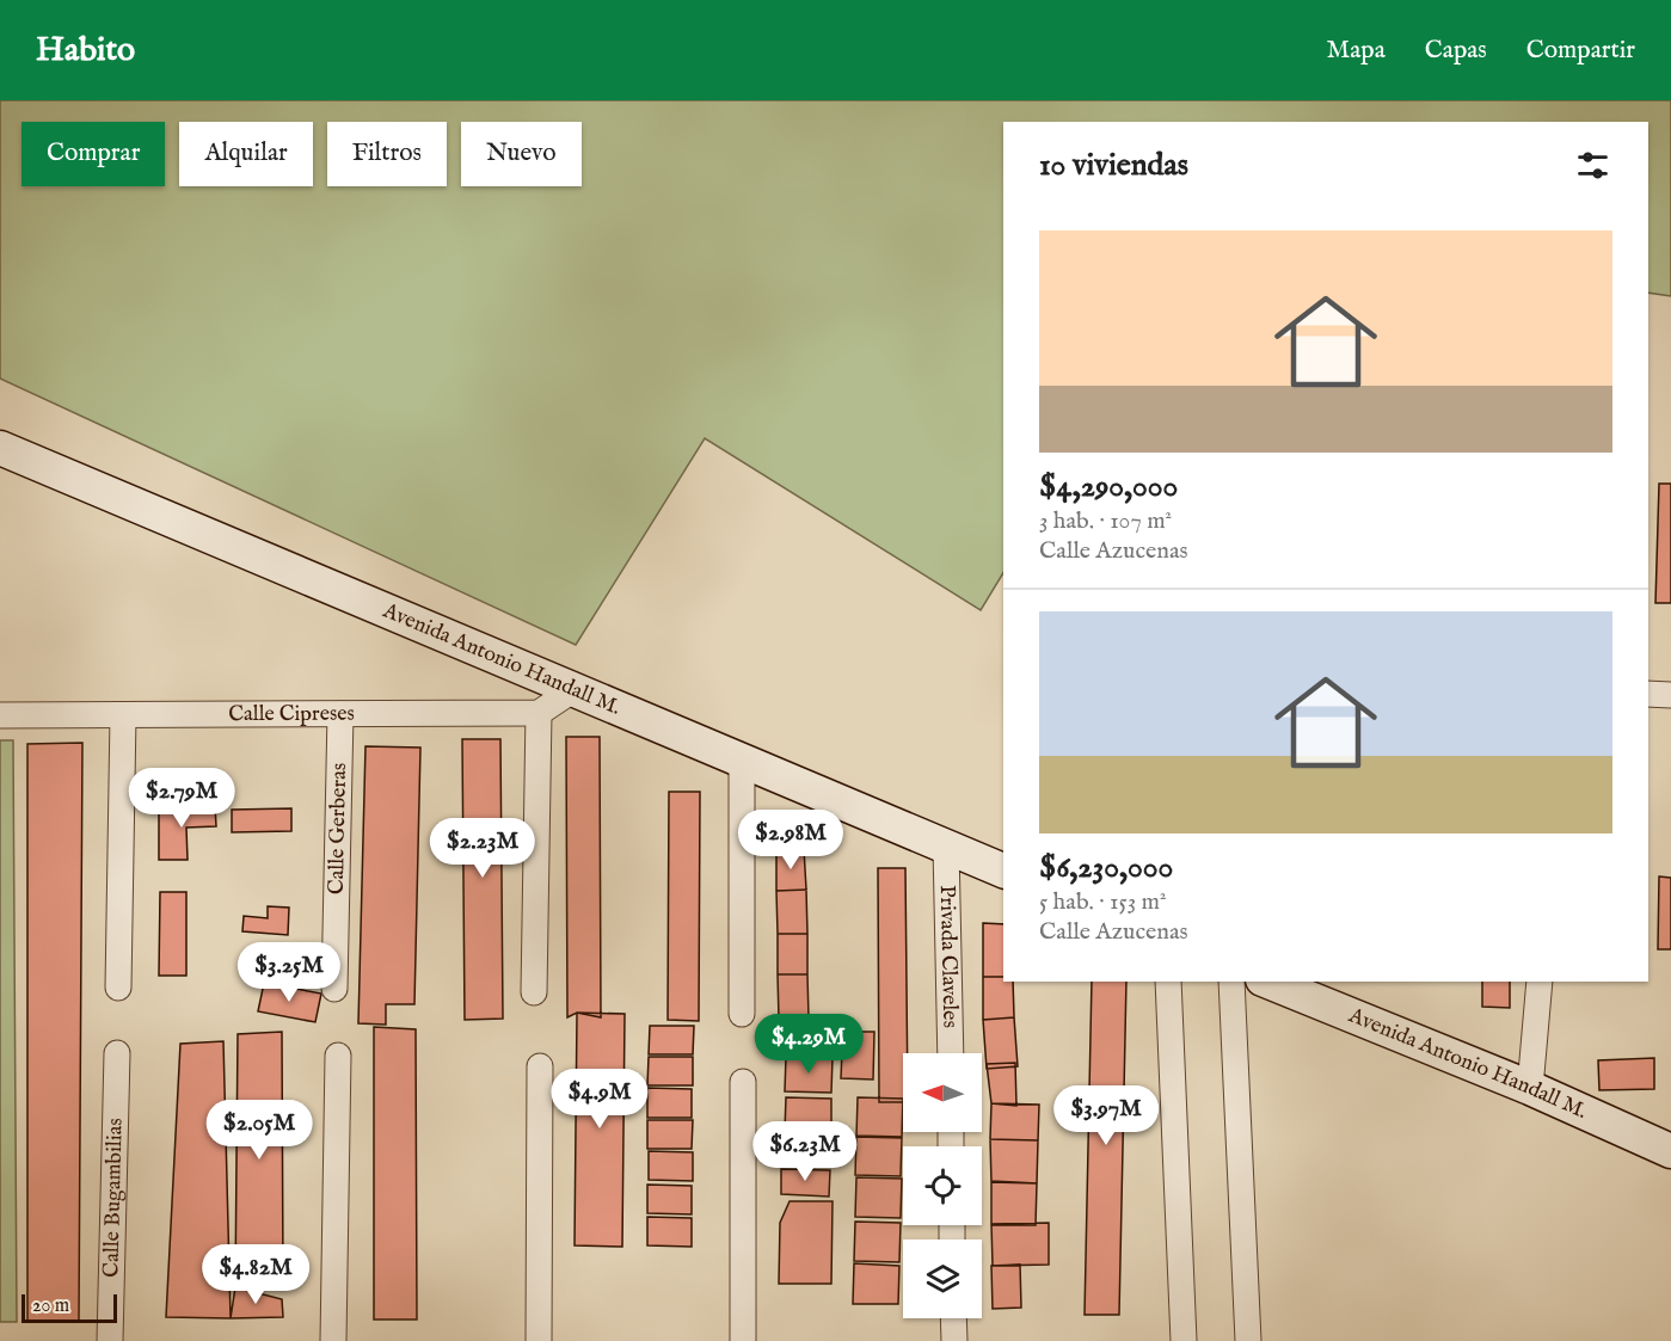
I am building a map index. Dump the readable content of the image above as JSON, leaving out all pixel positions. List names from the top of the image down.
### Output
{
  "streets": {
    "street": [
      "Avenida Antonio Handall M.",
      "Calle Cipreses",
      "Calle Gerberas",
      "Privada Claveles",
      "Calle Bugambilias"
    ]
  },
  "crossings": [
    ["Avenida Antonio Handall M.", "Privada Claveles"],
    ["Calle Cipreses", "Calle Gerberas"]
  ],
  "scale_bar": "20 m",
  "north": "left",
  "page": {
    "header": "Habito",
    "nav": ["Mapa", "Capas", "Compartir"],
    "chip": [
      "Comprar",
      "Alquilar",
      "Filtros",
      "Nuevo"
    ],
    "heading": "10 viviendas",
    "list": [
      {
        "name": "$4,290,000",
        "note": "3 hab. · 107 m² · Calle Azucenas"
      },
      {
        "name": "$6,230,000",
        "note": "5 hab. · 153 m² · Calle Azucenas"
      }
    ],
    "price": [
      "$2.79M",
      "$2.98M",
      "$2.23M",
      "$3.25M",
      "$4.29M",
      "$4.9M",
      "$3.97M",
      "$2.05M",
      "$6.23M",
      "$4.82M"
    ],
    "scale": "20 m"
  }
}
